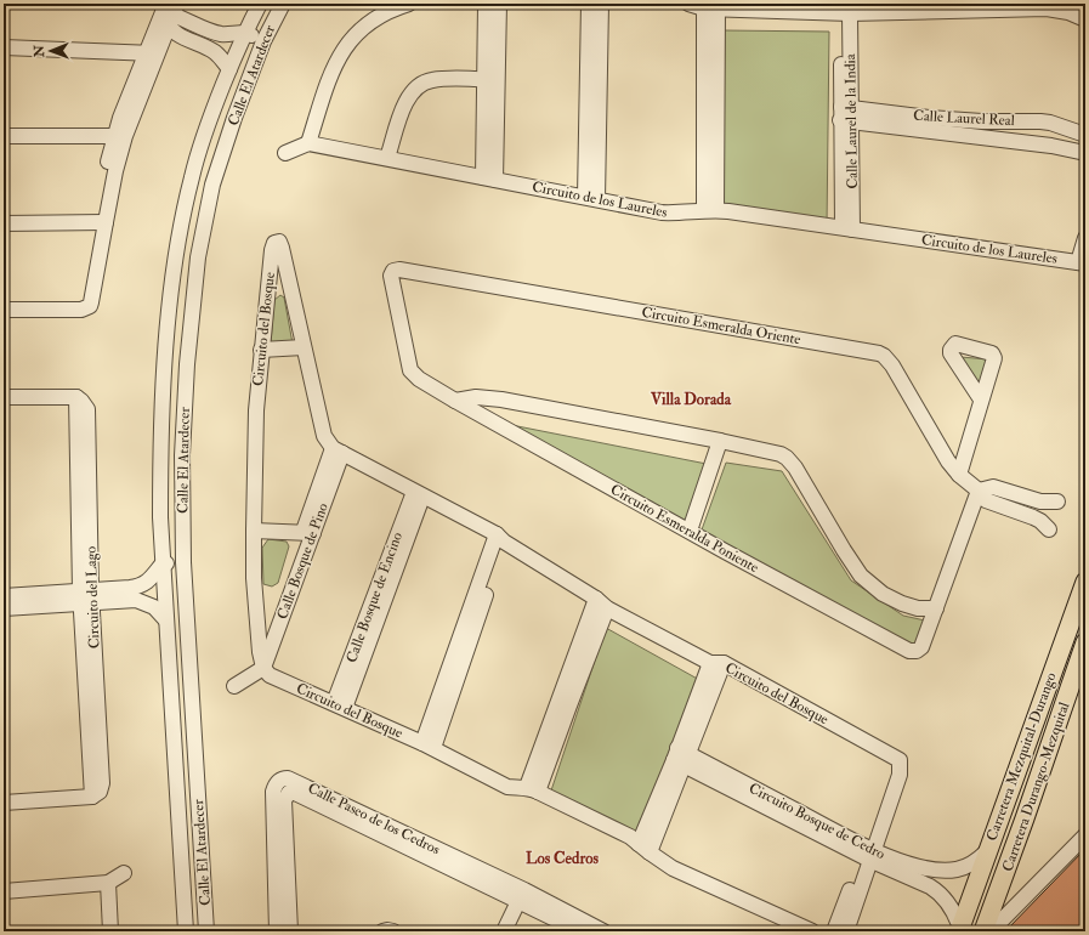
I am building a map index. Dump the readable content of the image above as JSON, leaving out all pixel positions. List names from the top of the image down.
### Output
{
  "streets": {
    "main road": ["Carretera Mezquital-Durango", "Carretera Durango-Mezquital"],
    "street": [
      "Calle El Atardecer",
      "Calle Laurel Real",
      "Calle Laurel de la India",
      "Circuito de los Laureles",
      "Circuito Esmeralda Oriente",
      "Circuito del Bosque",
      "Circuito Esmeralda Poniente",
      "Calle Bosque de Pino",
      "Circuito del Lago",
      "Calle Bosque de Encino",
      "Calle Paseo de los Cedros",
      "Circuito Bosque de Cedro"
    ]
  },
  "crossings": [
    ["Calle Laurel Real", "Calle Laurel de la India"],
    ["Calle Laurel de la India", "Circuito de los Laureles"],
    ["Circuito Esmeralda Oriente", "Circuito Esmeralda Poniente"],
    ["Circuito del Bosque", "Calle Bosque de Pino"],
    ["Circuito del Bosque", "Calle Bosque de Encino"],
    ["Circuito del Bosque", "Circuito Bosque de Cedro"],
    ["Carretera Mezquital-Durango", "Circuito Bosque de Cedro"]
  ],
  "districts": ["Villa Dorada", "Los Cedros"],
  "north": "left"
}
